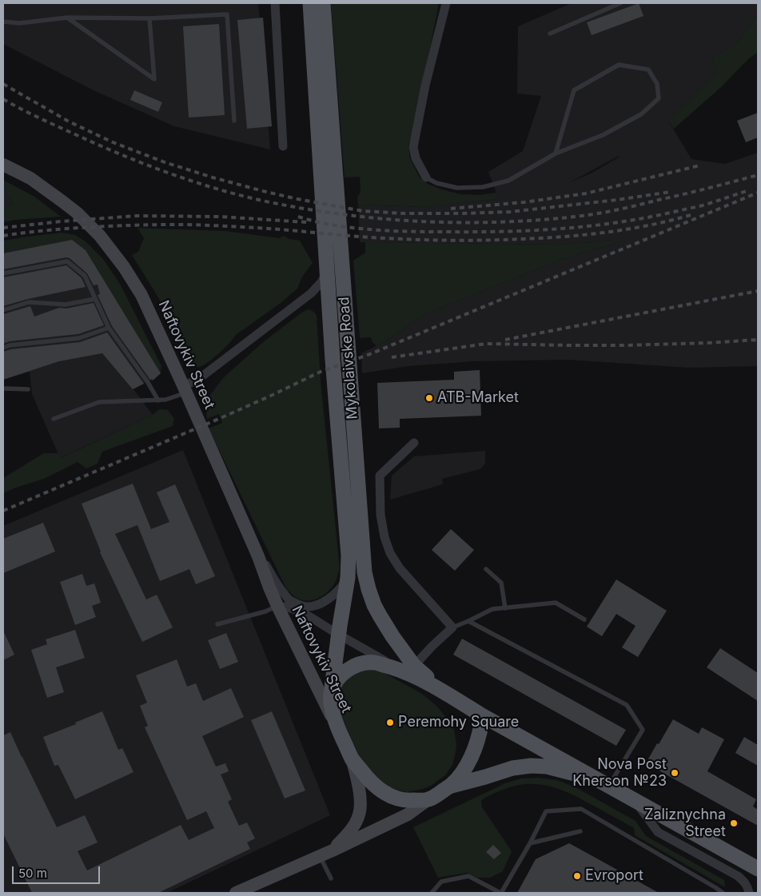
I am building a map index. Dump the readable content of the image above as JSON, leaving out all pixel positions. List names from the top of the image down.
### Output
{
  "streets": {
    "main road": ["Mykolaivske Road"],
    "street": ["Naftovykiv Street"]
  },
  "crossings": [
    ["Naftovykiv Street", "Mykolaivske Road"]
  ],
  "places": [
    "ATB-Market",
    "Peremohy Square",
    "Nova Post Kherson №23",
    "Zaliznychna Street",
    "Evroport"
  ],
  "scale_bar": "50 m"
}
